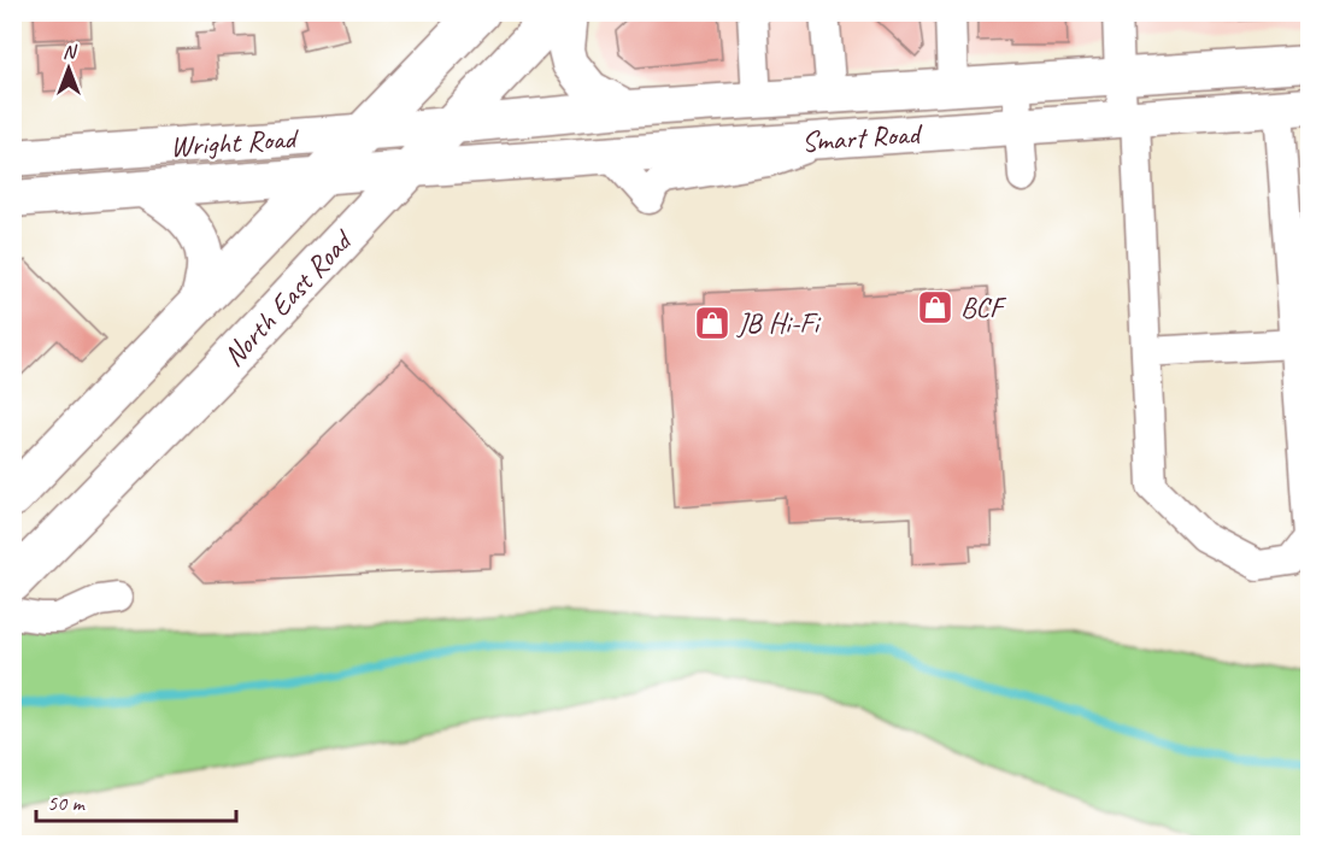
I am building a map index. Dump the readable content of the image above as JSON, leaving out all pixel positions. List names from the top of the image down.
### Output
{
  "streets": {
    "highway": ["North East Road"],
    "main road": ["Smart Road", "Wright Road"]
  },
  "crossings": [
    ["Smart Road", "Wright Road"],
    ["Smart Road", "North East Road"],
    ["Wright Road", "North East Road"]
  ],
  "places": {
    "shop": ["BCF", "JB Hi-Fi"]
  },
  "scale_bar": "50 m",
  "north": "top"
}
